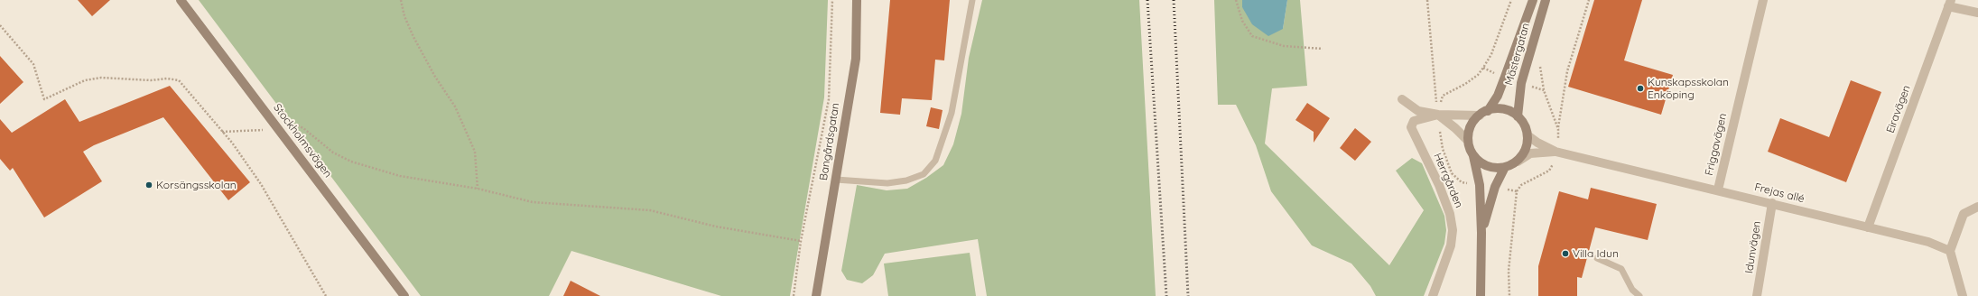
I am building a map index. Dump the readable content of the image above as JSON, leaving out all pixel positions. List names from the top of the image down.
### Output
{
  "streets": {
    "main road": ["Mästergatan", "Stockholmsvägen", "Bangårdsgatan"],
    "street": [
      "Eiravägen",
      "Friggavägen",
      "Herrgården",
      "Frejas allé",
      "Idunvägen"
    ]
  },
  "crossings": [
    ["Mästergatan", "Frejas allé"],
    ["Eiravägen", "Frejas allé"],
    ["Friggavägen", "Frejas allé"],
    ["Frejas allé", "Idunvägen"]
  ],
  "places": ["Kunskapsskolan Enköping", "Korsängsskolan", "Villa Idun"]
}
